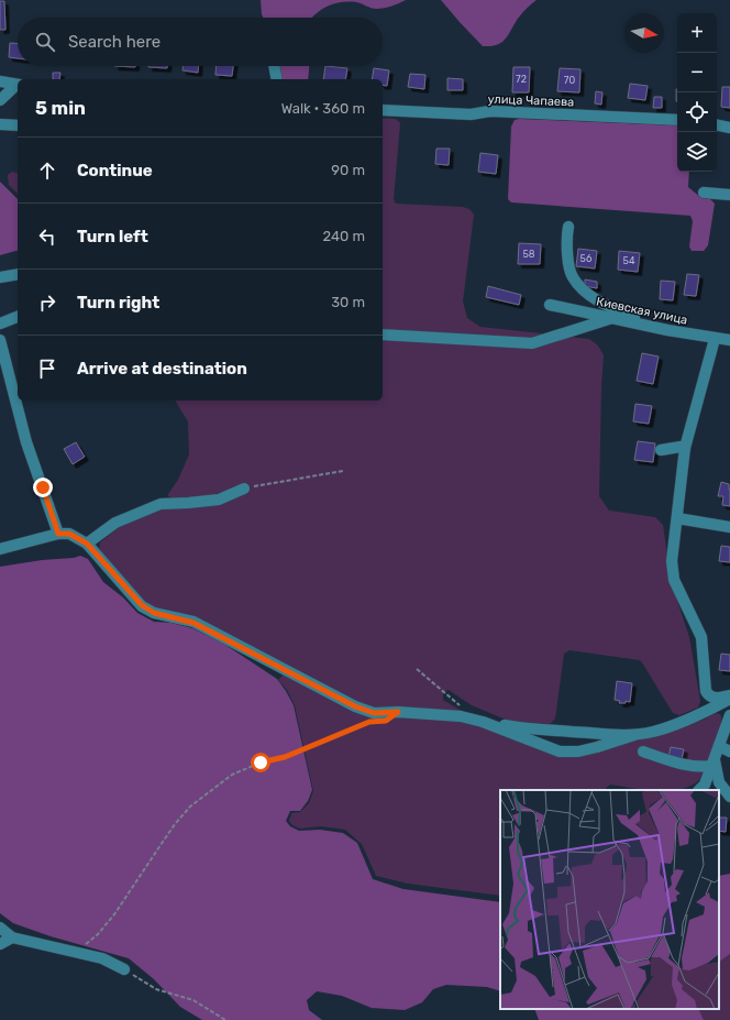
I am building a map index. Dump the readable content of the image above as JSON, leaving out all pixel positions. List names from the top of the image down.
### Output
{
  "streets": {
    "street": ["улица Чапаева", "Киевская улица"]
  },
  "house_numbers": [
    "72",
    "70",
    "58",
    "56",
    "54"
  ],
  "north": "right",
  "page": {
    "map_buttons": ["+", "−"],
    "search": "Search here",
    "heading": ["5 min", "Walk · 360 m"],
    "list": [
      ["Continue", "90 m"],
      ["Turn left", "240 m"],
      ["Turn right", "30 m"],
      "Arrive at destination"
    ]
  }
}
